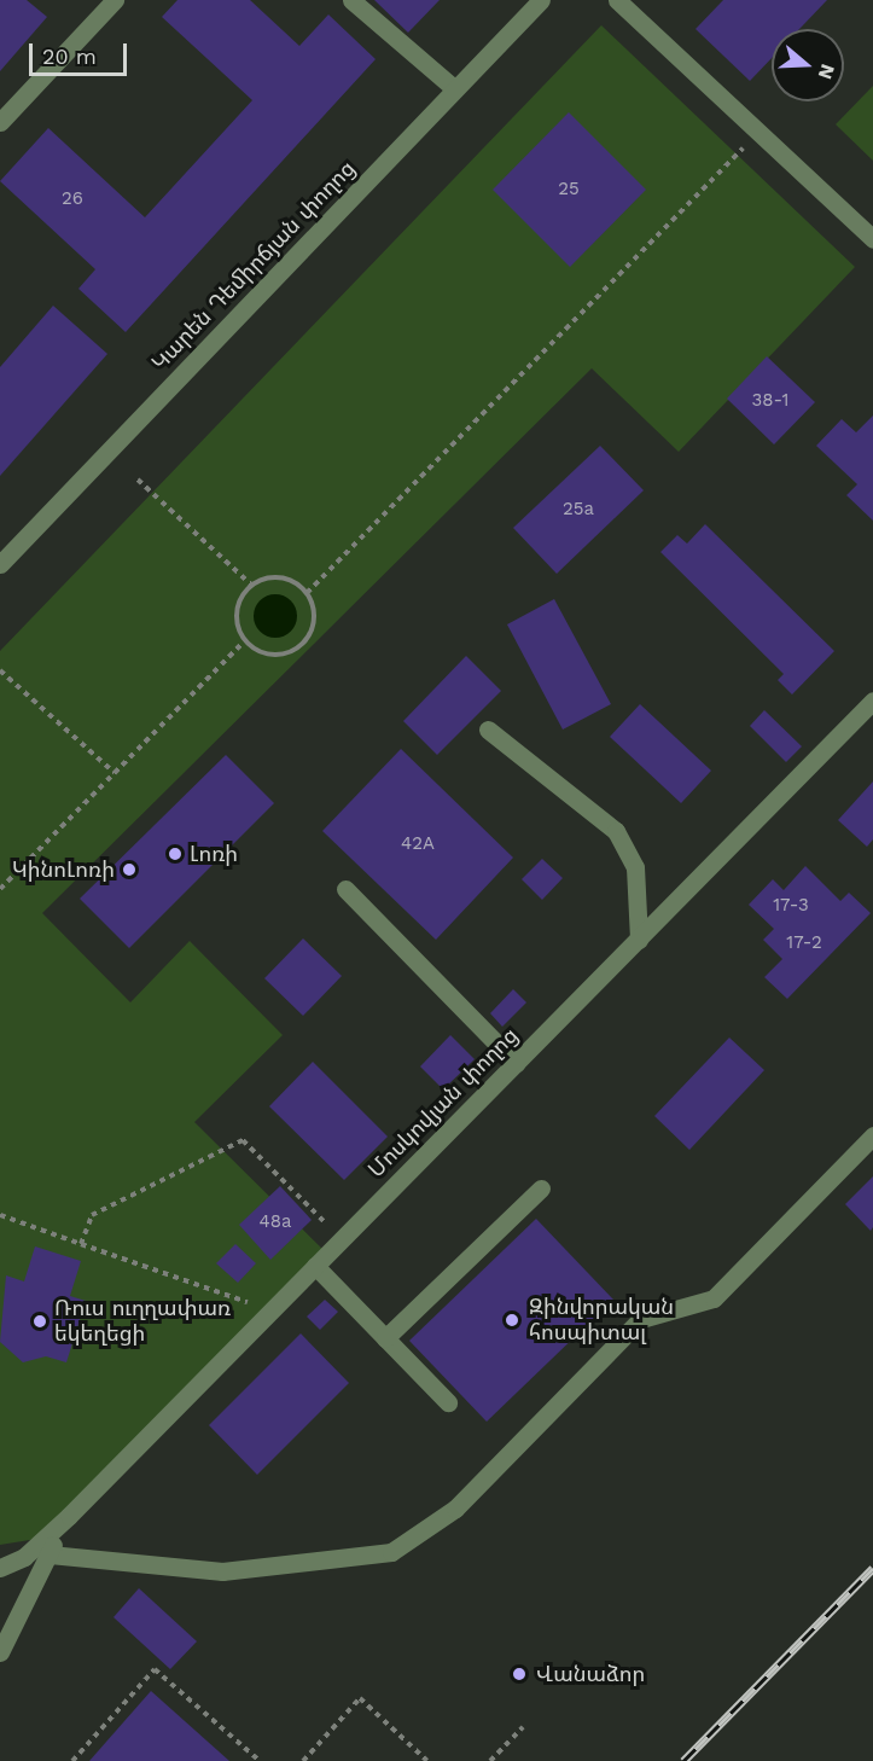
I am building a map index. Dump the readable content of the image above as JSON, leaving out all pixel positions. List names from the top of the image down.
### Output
{
  "streets": {
    "street": ["Կարեն Դեմիրճյան փողոց", "Մոսկովյան փողոց"]
  },
  "places": [
    "Լոռի",
    "ԿինոԼոռի",
    "Զինվորական հոսպիտալ",
    "Ռուս ուղղափառ եկեղեցի",
    "Վանաձոր"
  ],
  "house_numbers": [
    "25",
    "26",
    "38-1",
    "25a",
    "42A",
    "17-3",
    "17-2",
    "48a"
  ],
  "scale_bar": "20 m",
  "north": "right"
}
